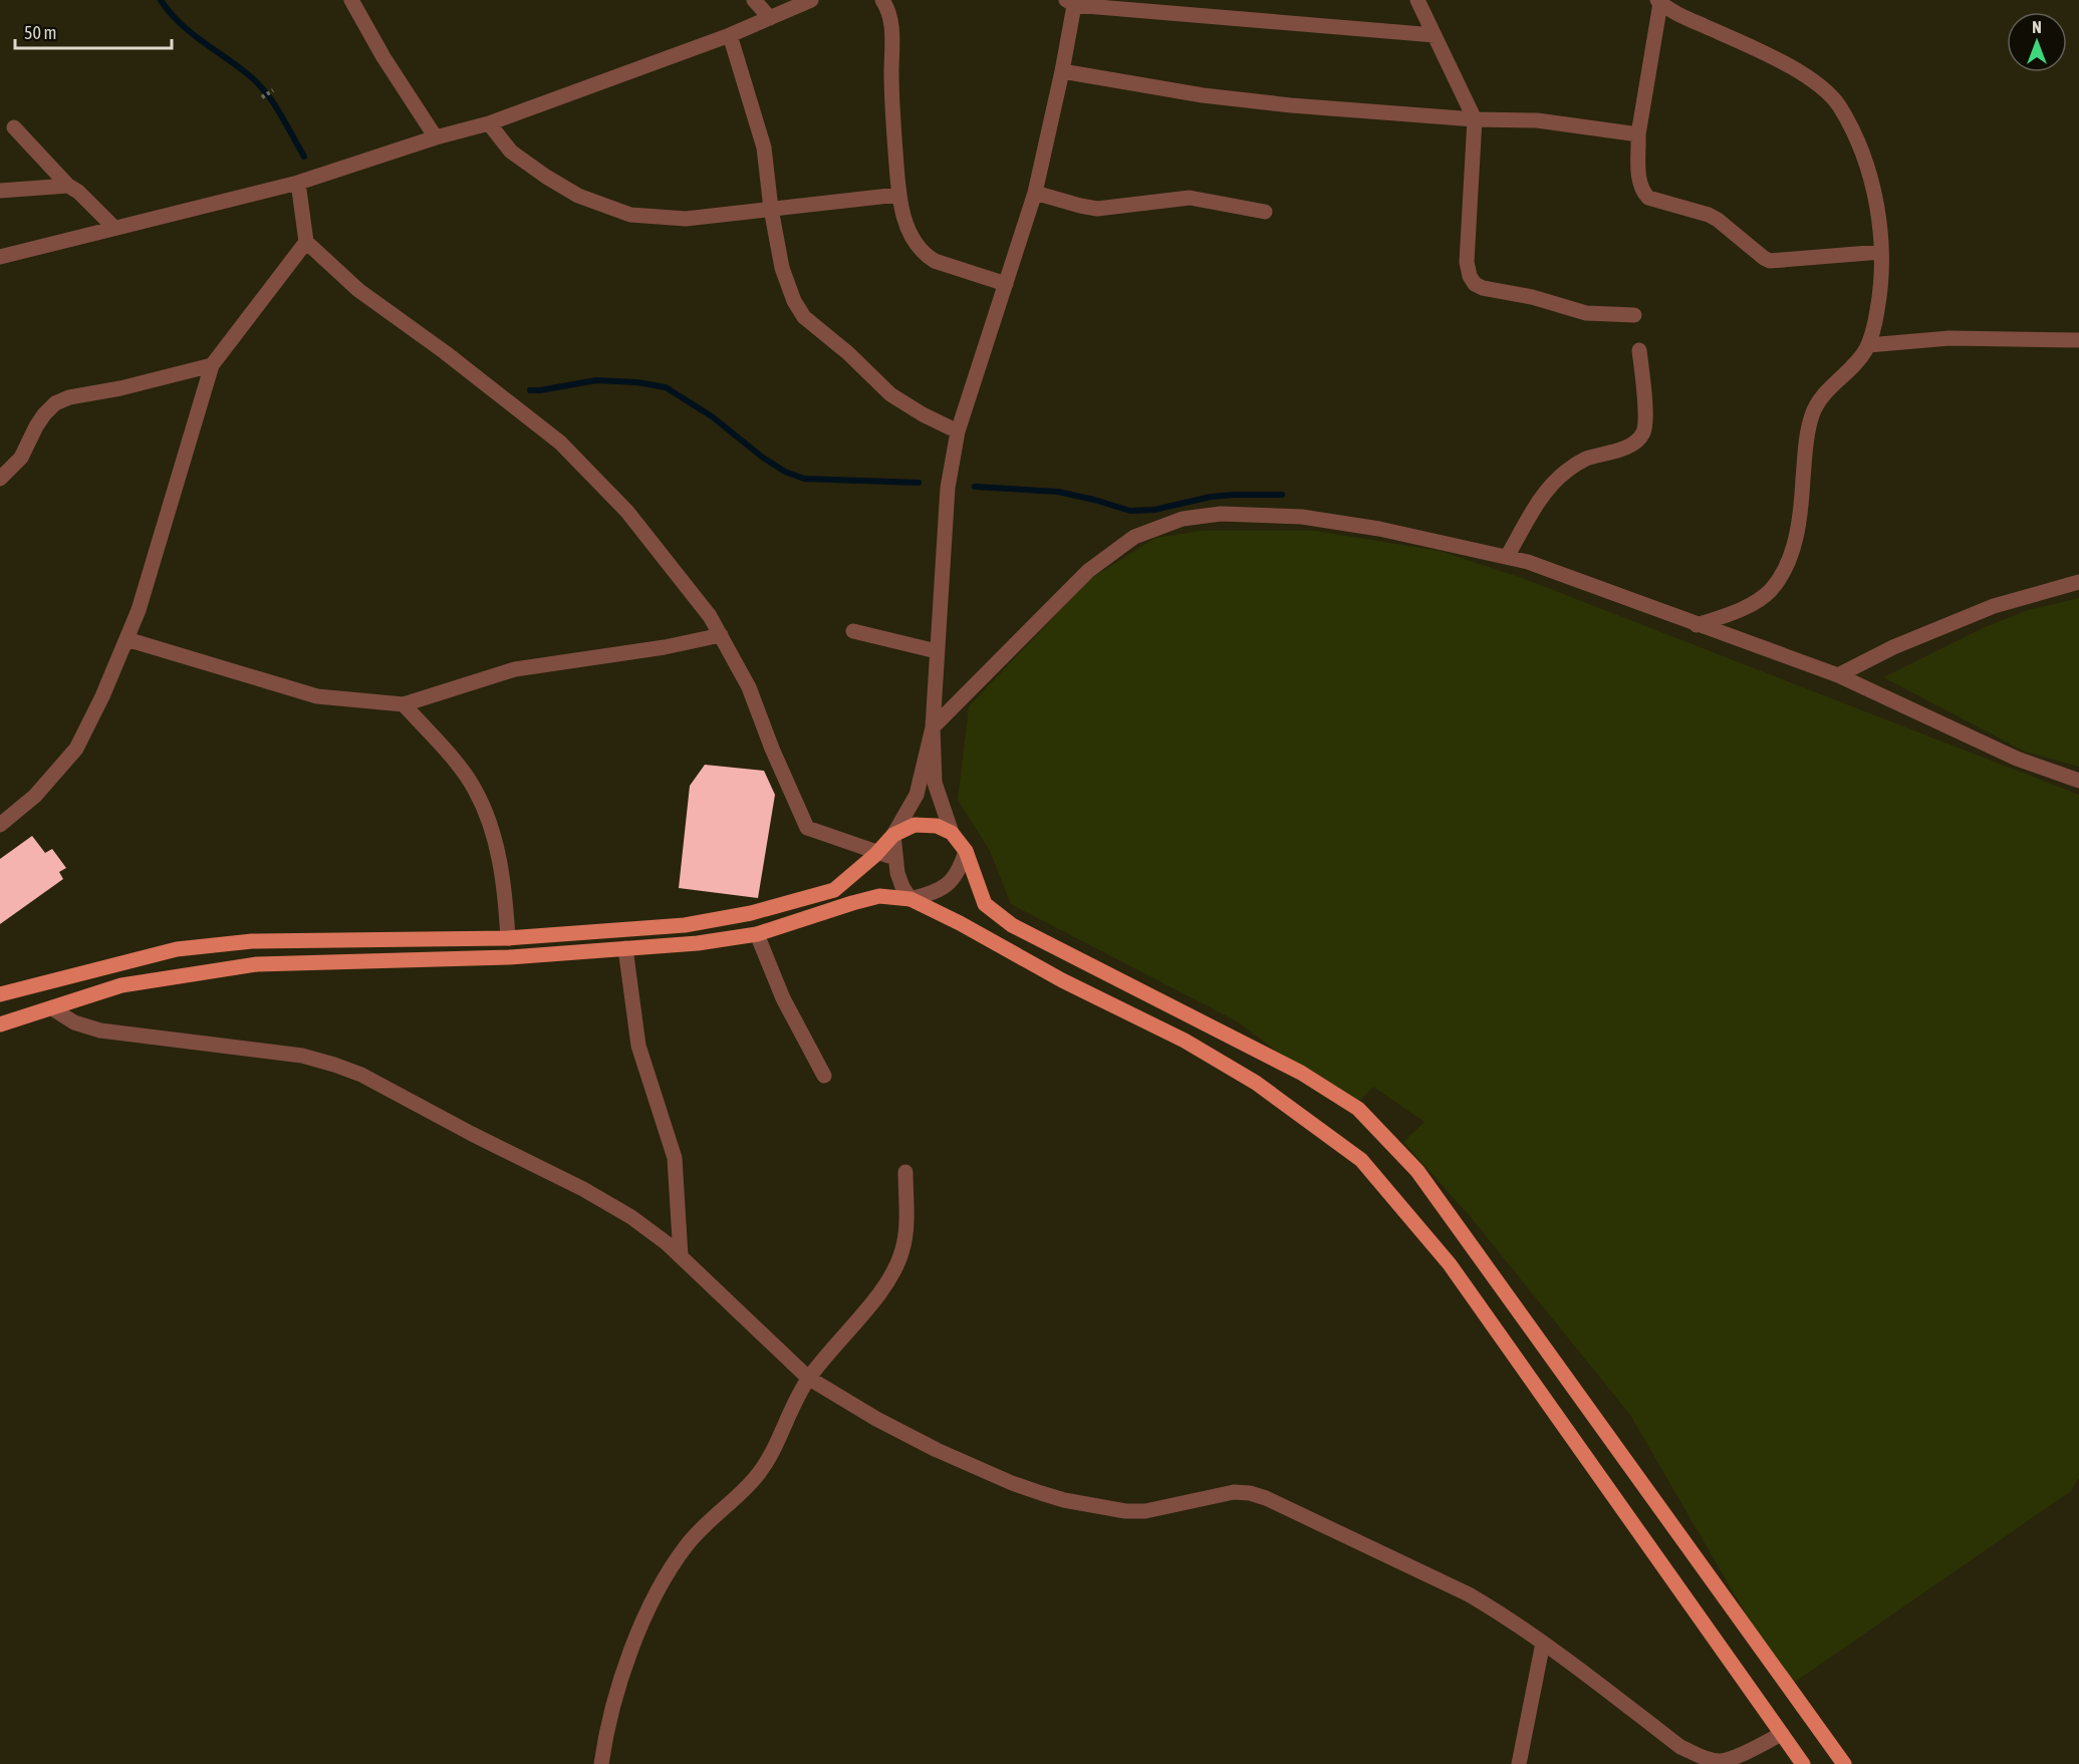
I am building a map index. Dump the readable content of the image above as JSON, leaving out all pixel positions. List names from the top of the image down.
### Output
{
  "scale_bar": "50 m",
  "north": "top"
}
